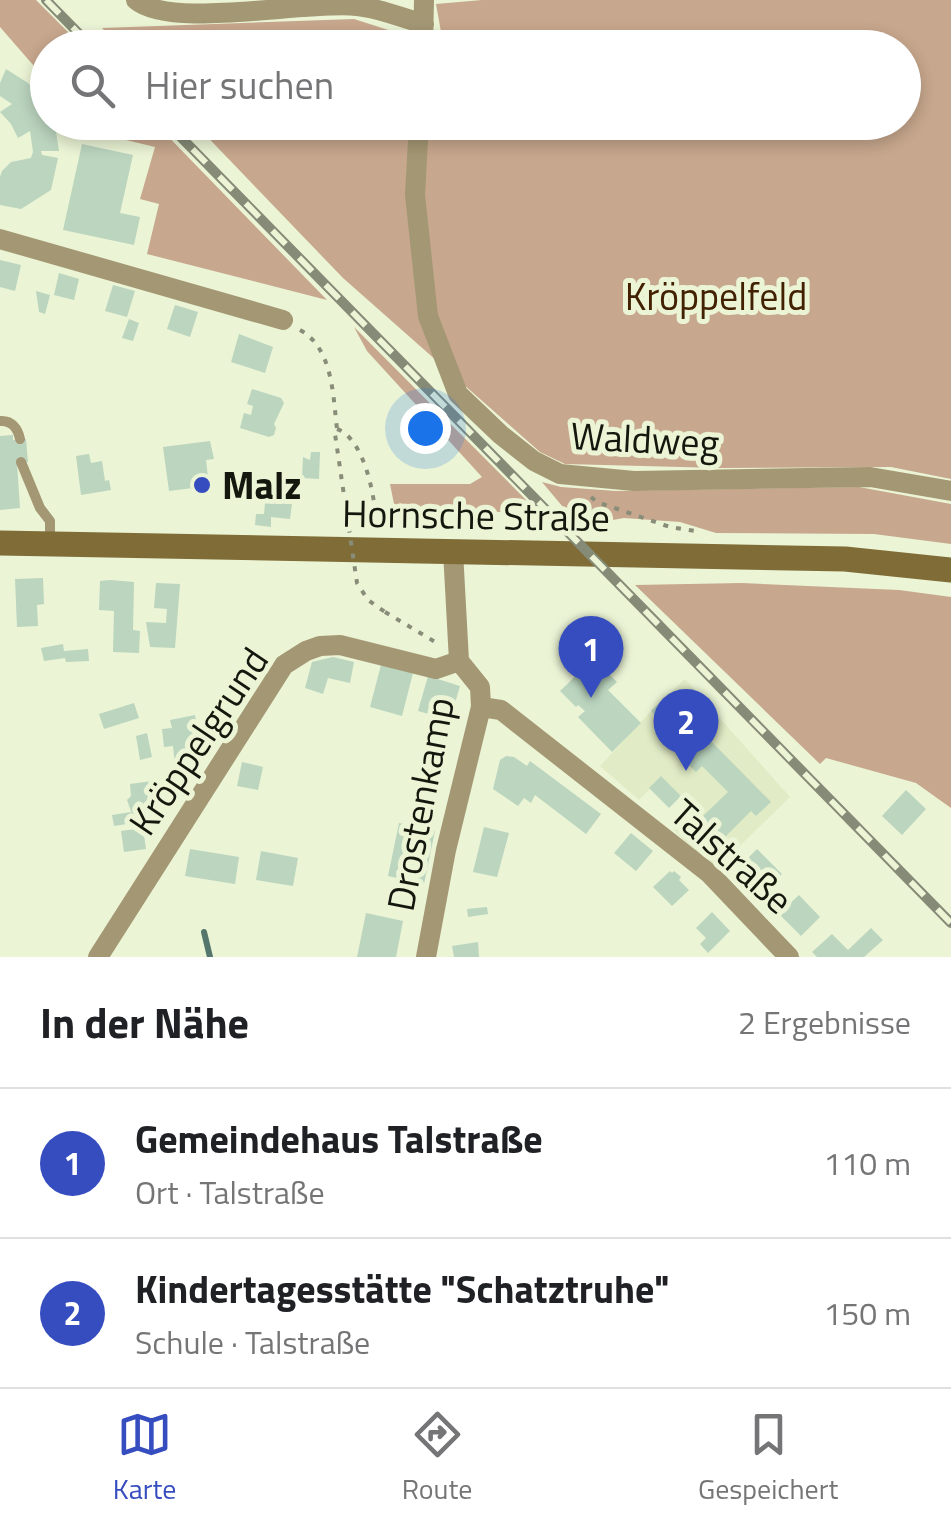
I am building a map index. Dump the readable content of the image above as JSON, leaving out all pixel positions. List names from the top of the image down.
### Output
{
  "streets": {
    "main road": ["Hornsche Straße"],
    "street": [
      "Waldweg",
      "Kröppelgrund",
      "Drostenkamp",
      "Talstraße"
    ]
  },
  "crossings": [
    ["Hornsche Straße", "Drostenkamp"],
    ["Kröppelgrund", "Drostenkamp"],
    ["Drostenkamp", "Talstraße"]
  ],
  "parks": ["Kröppelfeld"],
  "places": ["Malz"],
  "page": {
    "search": "Hier suchen",
    "pins": ["1", "2"],
    "heading": ["In der Nähe", "2 Ergebnisse"],
    "list": [
      {
        "mark": "1",
        "name": "Gemeindehaus Talstraße",
        "note": "Ort · Talstraße",
        "value": "110 m"
      },
      {
        "mark": "2",
        "name": "Kindertagesstätte \"Schatztruhe\"",
        "note": "Schule · Talstraße",
        "value": "150 m"
      }
    ],
    "nav": ["Karte", "Route", "Gespeichert"]
  }
}
